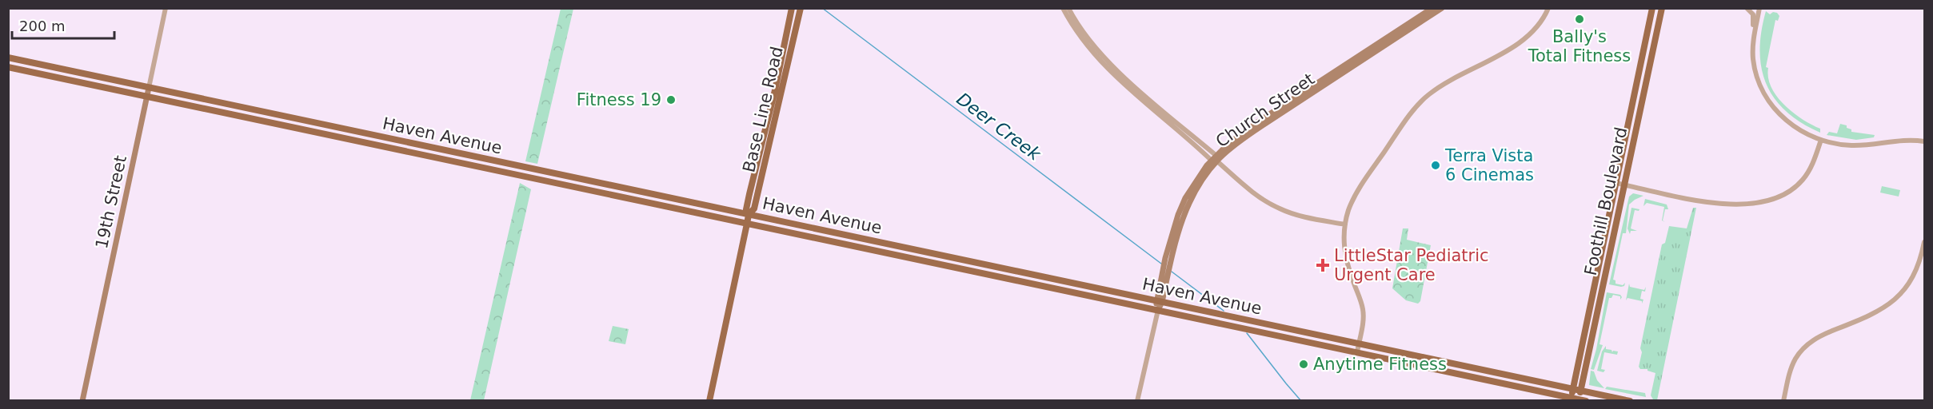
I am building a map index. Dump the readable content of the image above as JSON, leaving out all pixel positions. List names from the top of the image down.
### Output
{
  "streets": {
    "main road": [
      "Base Line Road",
      "Church Street",
      "Haven Avenue",
      "Foothill Boulevard",
      "19th Street"
    ]
  },
  "crossings": [
    ["Base Line Road", "Haven Avenue"],
    ["Church Street", "Haven Avenue"],
    ["Haven Avenue", "Foothill Boulevard"],
    ["Haven Avenue", "19th Street"]
  ],
  "water": ["Deer Creek"],
  "places": {
    "other": [
      "Bally's Total Fitness",
      "Fitness 19",
      "Terra Vista 6 Cinemas",
      "Anytime Fitness"
    ],
    "health": ["LittleStar Pediatric Urgent Care"]
  },
  "scale_bar": "200 m"
}
